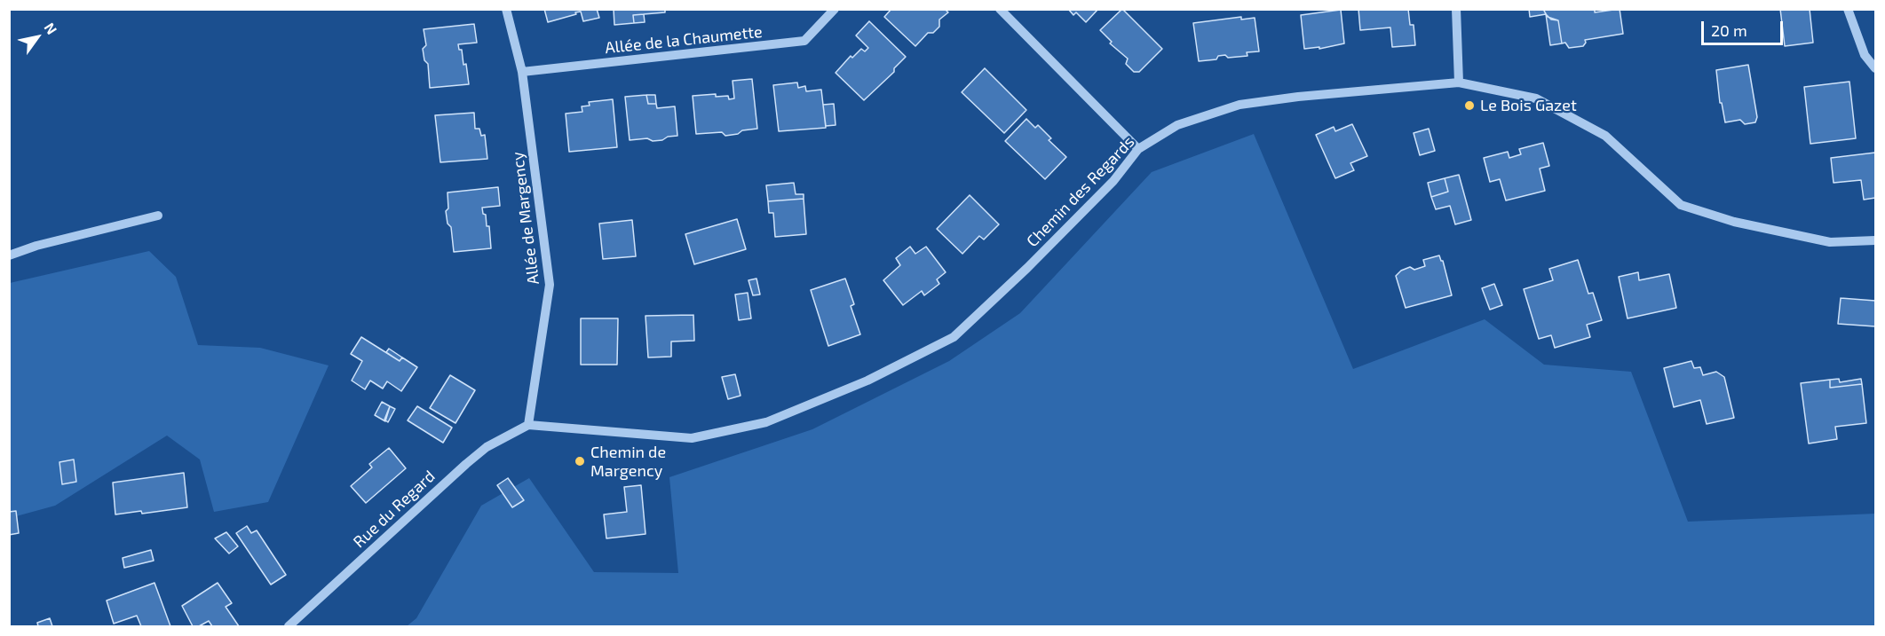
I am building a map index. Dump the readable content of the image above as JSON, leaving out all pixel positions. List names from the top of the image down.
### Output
{
  "streets": {
    "street": [
      "Allée de la Chaumette",
      "Chemin des Regards",
      "Allée de Margency",
      "Rue du Regard"
    ]
  },
  "crossings": [
    ["Allée de la Chaumette", "Allée de Margency"],
    ["Chemin des Regards", "Allée de Margency"],
    ["Chemin des Regards", "Rue du Regard"],
    ["Allée de Margency", "Rue du Regard"]
  ],
  "places": ["Le Bois Gazet", "Chemin de Margency"],
  "scale_bar": "20 m",
  "north": "top right"
}
